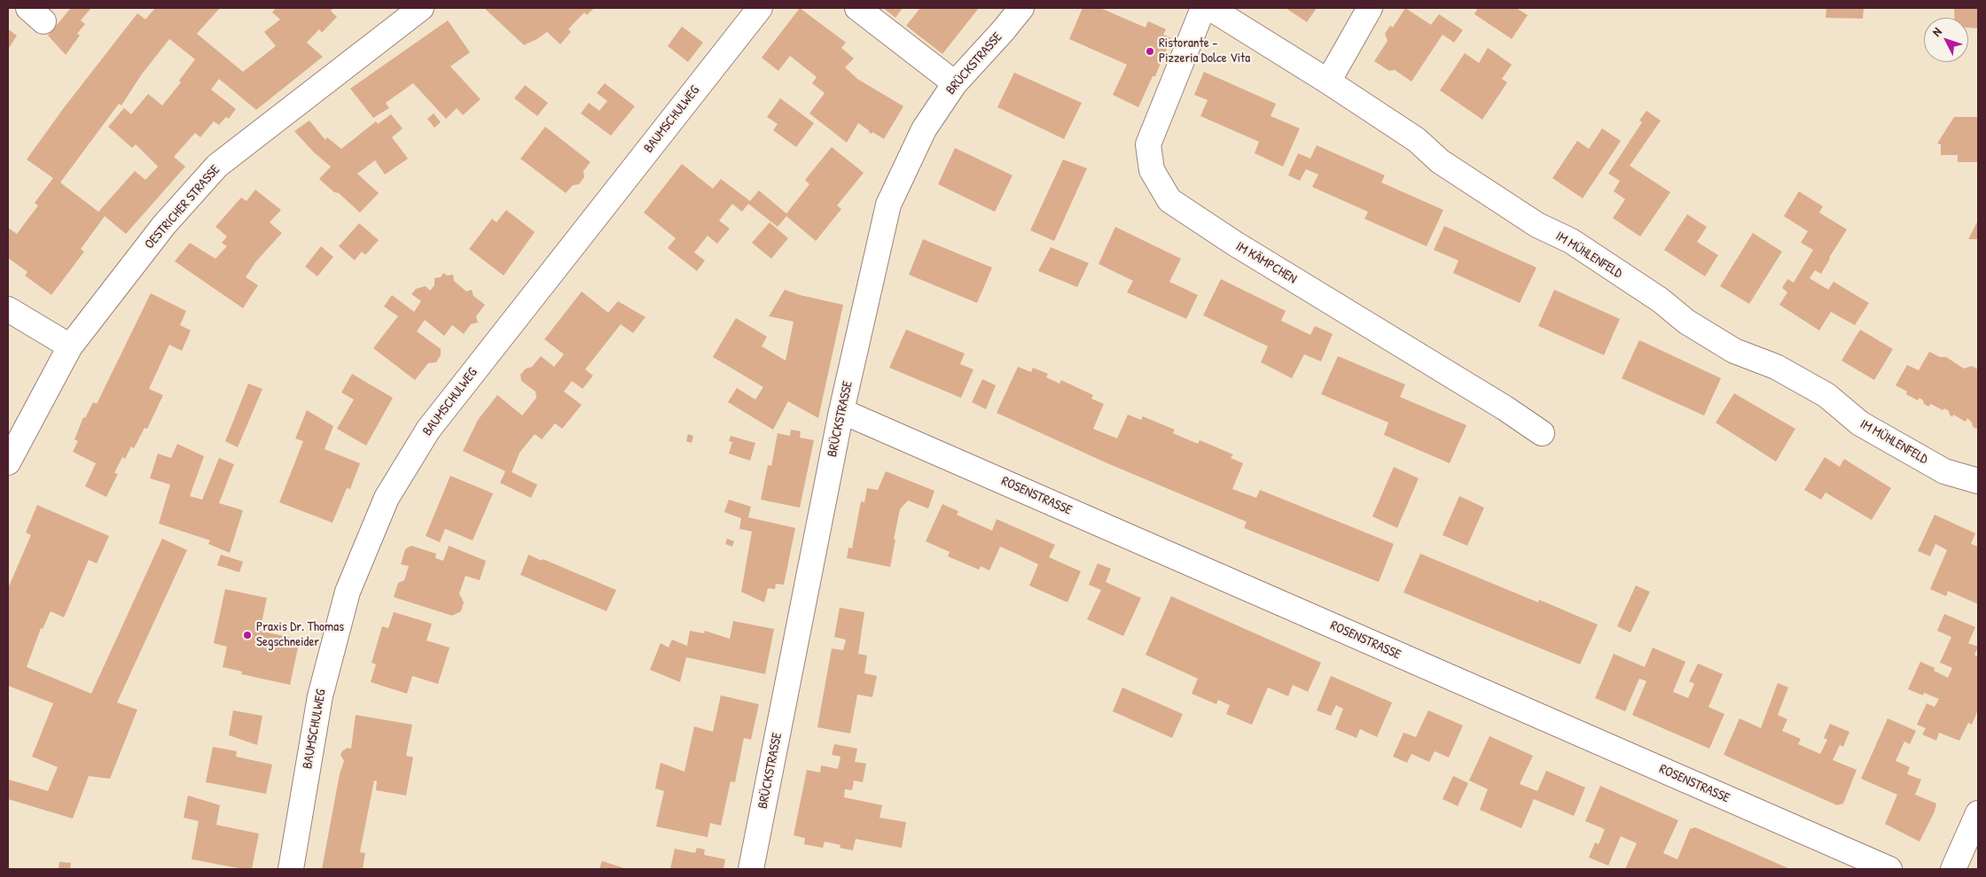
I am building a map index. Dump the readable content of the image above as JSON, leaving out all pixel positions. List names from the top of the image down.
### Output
{
  "streets": {
    "street": [
      "BRÜCKSTRASSE",
      "BAUMSCHULWEG",
      "OESTRICHER STRASSE",
      "IM MÜHLENFELD",
      "IM KÄMPCHEN",
      "ROSENSTRASSE"
    ]
  },
  "crossings": [
    ["BRÜCKSTRASSE", "ROSENSTRASSE"]
  ],
  "places": ["Ristorante - Pizzeria Dolce Vita", "Praxis Dr. Thomas Segschneider"],
  "north": "top left"
}
